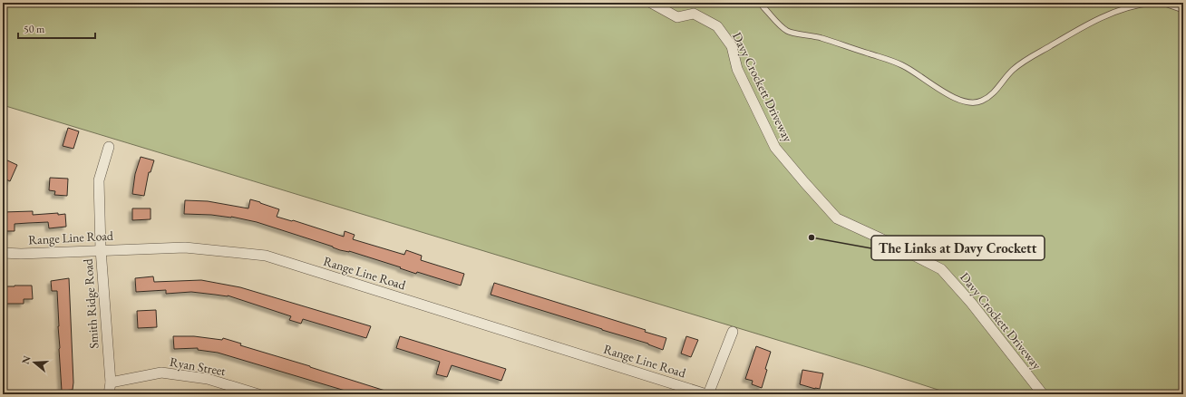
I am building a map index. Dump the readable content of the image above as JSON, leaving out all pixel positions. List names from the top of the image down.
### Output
{
  "streets": {
    "street": [
      "Davy Crockett Driveway",
      "Range Line Road",
      "Smith Ridge Road",
      "Ryan Street"
    ]
  },
  "crossings": [
    ["Range Line Road", "Smith Ridge Road"],
    ["Smith Ridge Road", "Ryan Street"]
  ],
  "places": ["The Links at Davy Crockett"],
  "scale_bar": "50 m",
  "north": "left"
}
